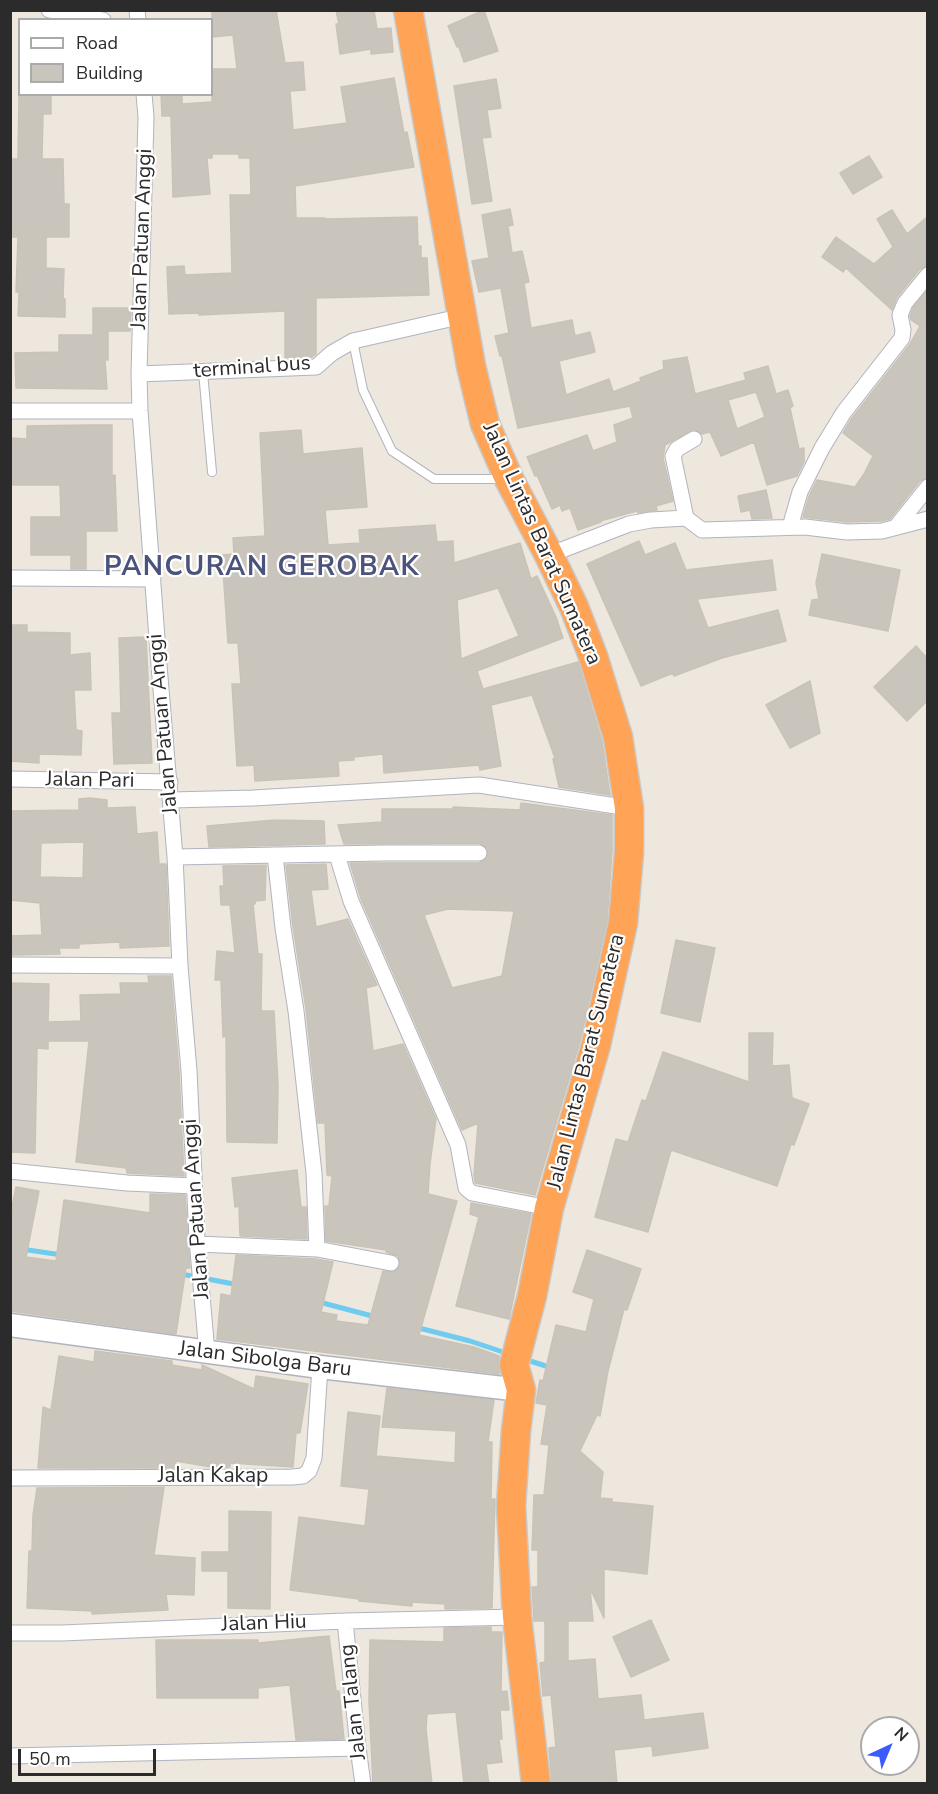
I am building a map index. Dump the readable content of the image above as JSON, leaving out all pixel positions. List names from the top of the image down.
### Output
{
  "streets": {
    "highway": ["Jalan Lintas Barat Sumatera"],
    "street": [
      "Jalan Patuan Anggi",
      "terminal bus",
      "Jalan Pari",
      "Jalan Sibolga Baru",
      "Jalan Kakap",
      "Jalan Hiu",
      "Jalan Talang"
    ]
  },
  "crossings": [
    ["Jalan Patuan Anggi", "terminal bus"],
    ["Jalan Patuan Anggi", "Jalan Pari"],
    ["Jalan Patuan Anggi", "Jalan Sibolga Baru"],
    ["terminal bus", "Jalan Lintas Barat Sumatera"],
    ["Jalan Lintas Barat Sumatera", "Jalan Sibolga Baru"],
    ["Jalan Lintas Barat Sumatera", "Jalan Hiu"],
    ["Jalan Sibolga Baru", "Jalan Kakap"],
    ["Jalan Hiu", "Jalan Talang"]
  ],
  "districts": ["PANCURAN GEROBAK"],
  "legend": ["Road", "Building"],
  "scale_bar": "50 m",
  "north": "top right"
}
